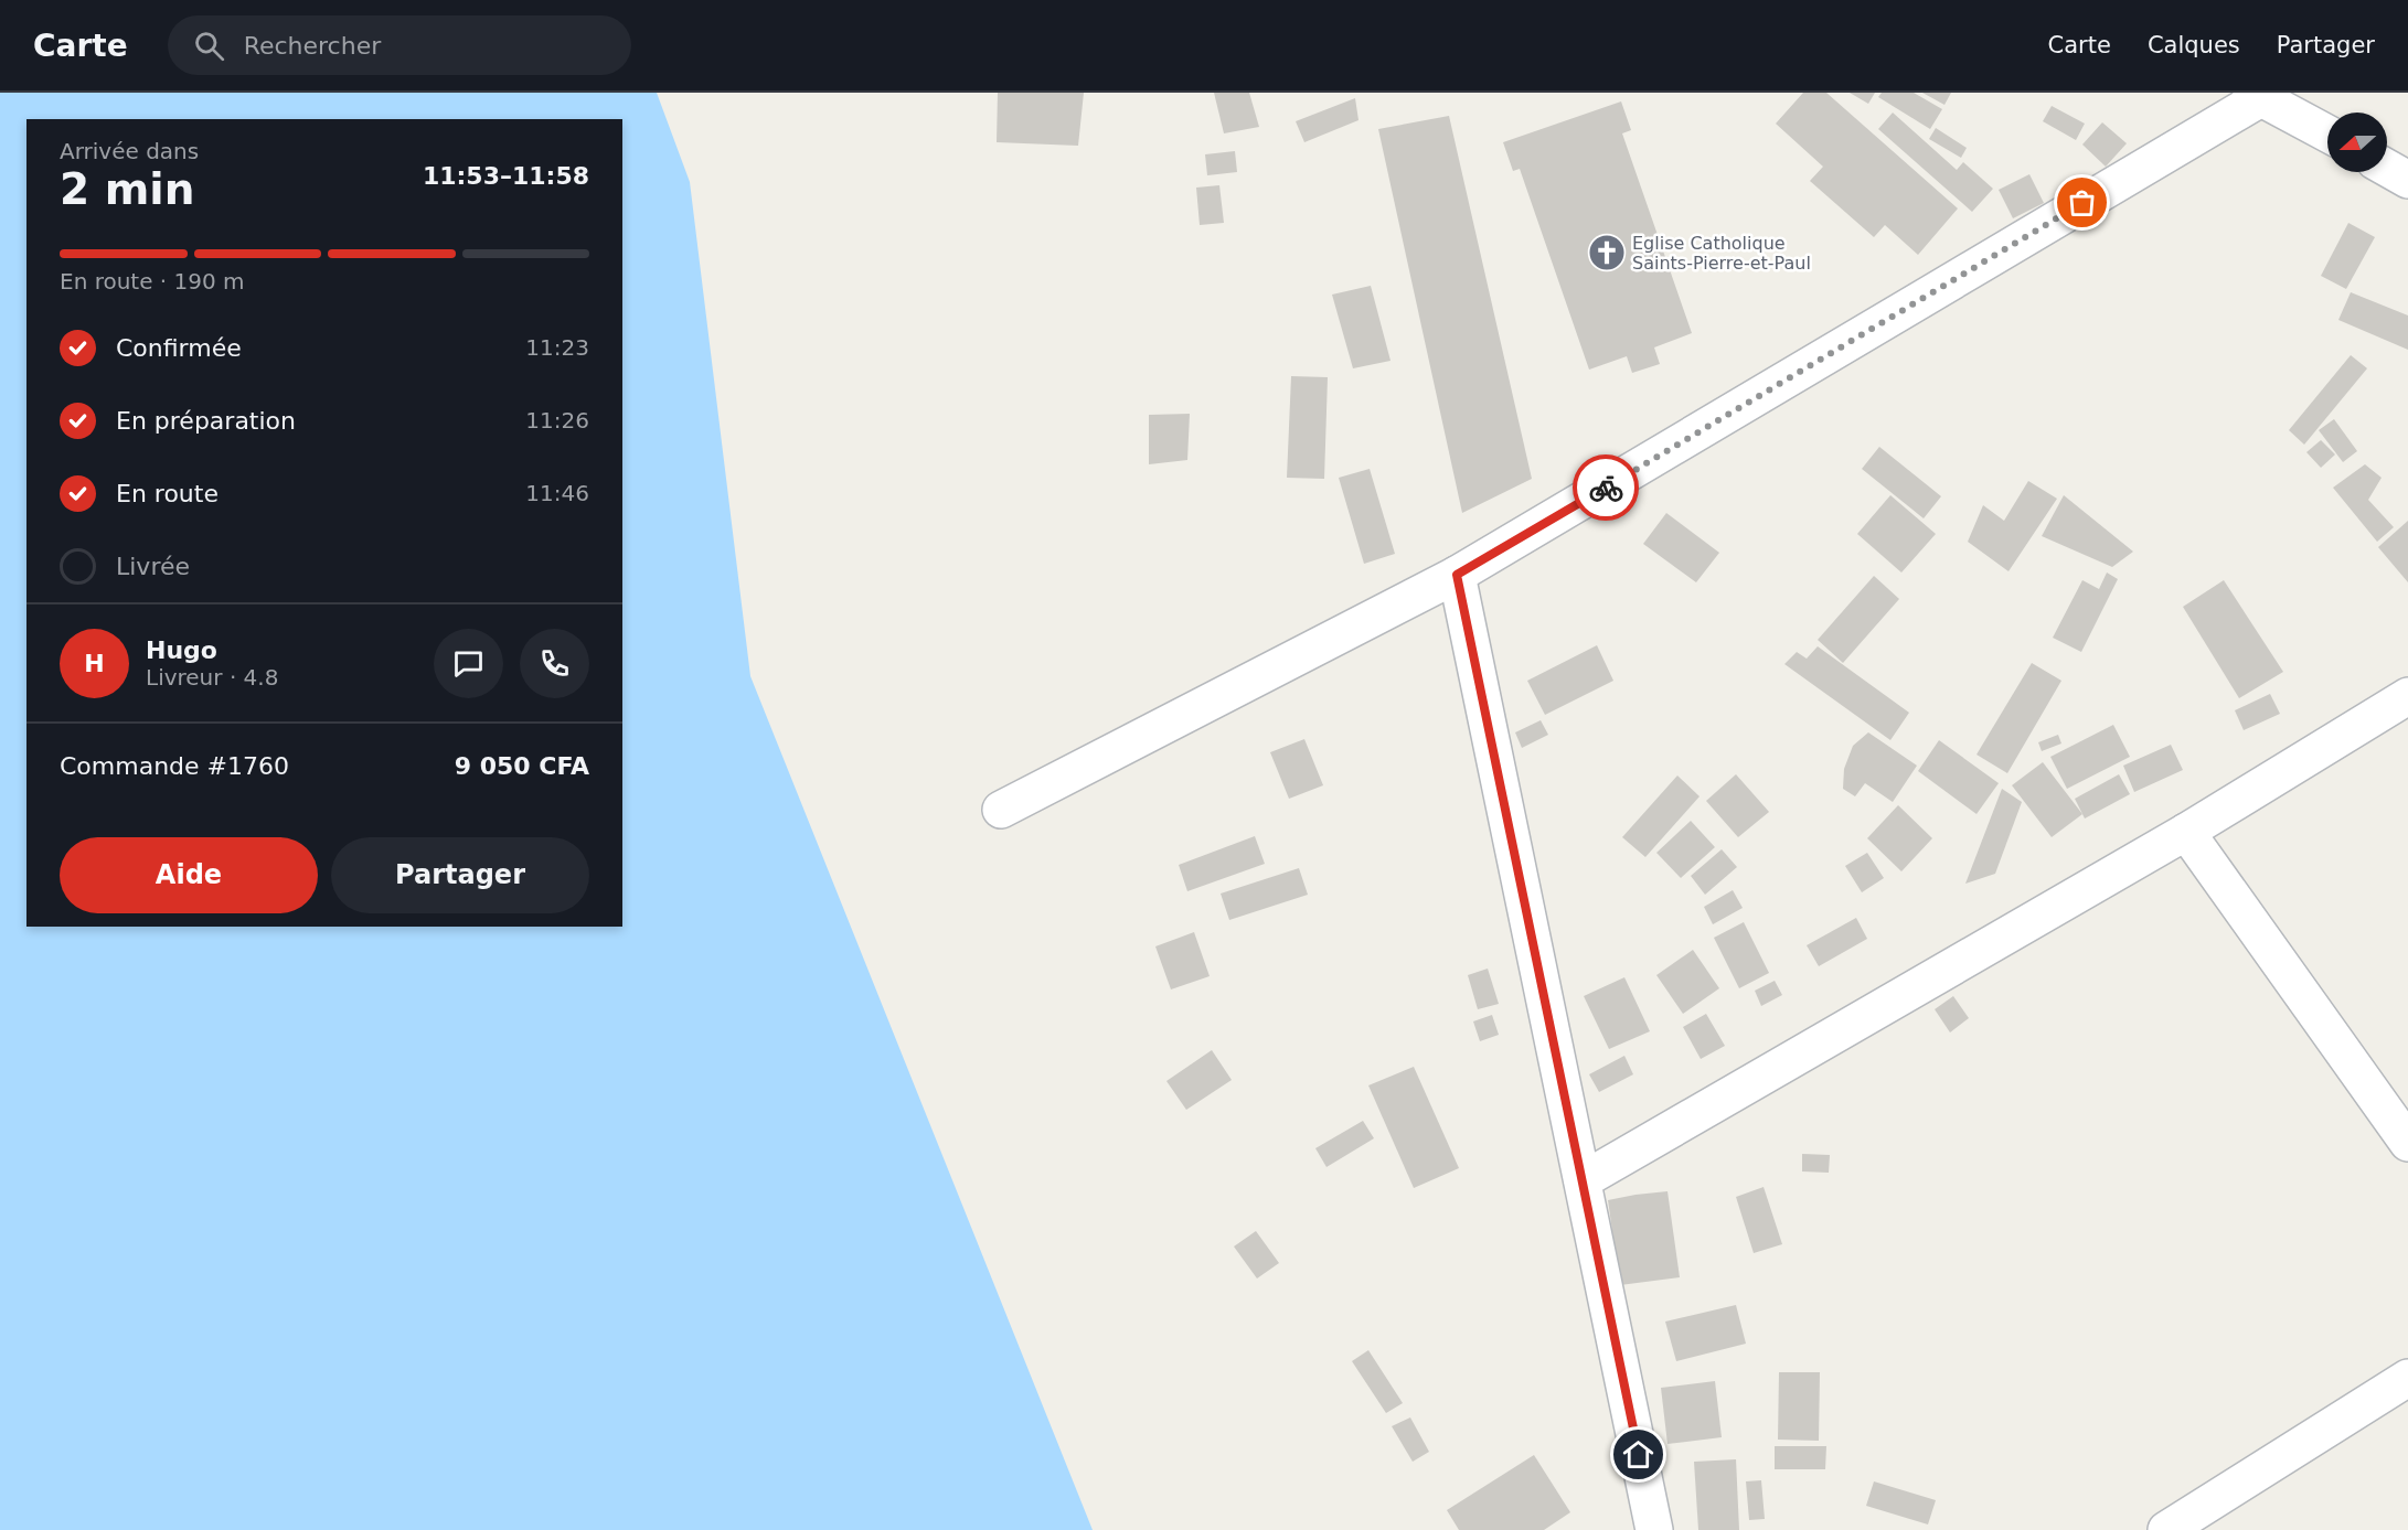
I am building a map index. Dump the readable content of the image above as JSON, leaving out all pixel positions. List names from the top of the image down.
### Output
{
  "places": {
    "church": ["Eglise Catholique Saints-Pierre-et-Paul"]
  },
  "north": "left",
  "page": {
    "header": "Carte",
    "search": "Rechercher",
    "nav": ["Carte", "Calques", "Partager"],
    "heading": ["2 min", "Arrivée dans", "11:53–11:58"],
    "panel": [
      "Hugo",
      "Livreur · 4.8",
      "Commande #1760",
      "9 050 CFA"
    ],
    "bar": "En route · 190 m",
    "list": [
      ["Confirmée", "11:23"],
      ["En préparation", "11:26"],
      ["En route", "11:46"],
      "Livrée"
    ],
    "round": "H",
    "buttons": ["Aide", "Partager"]
  }
}
